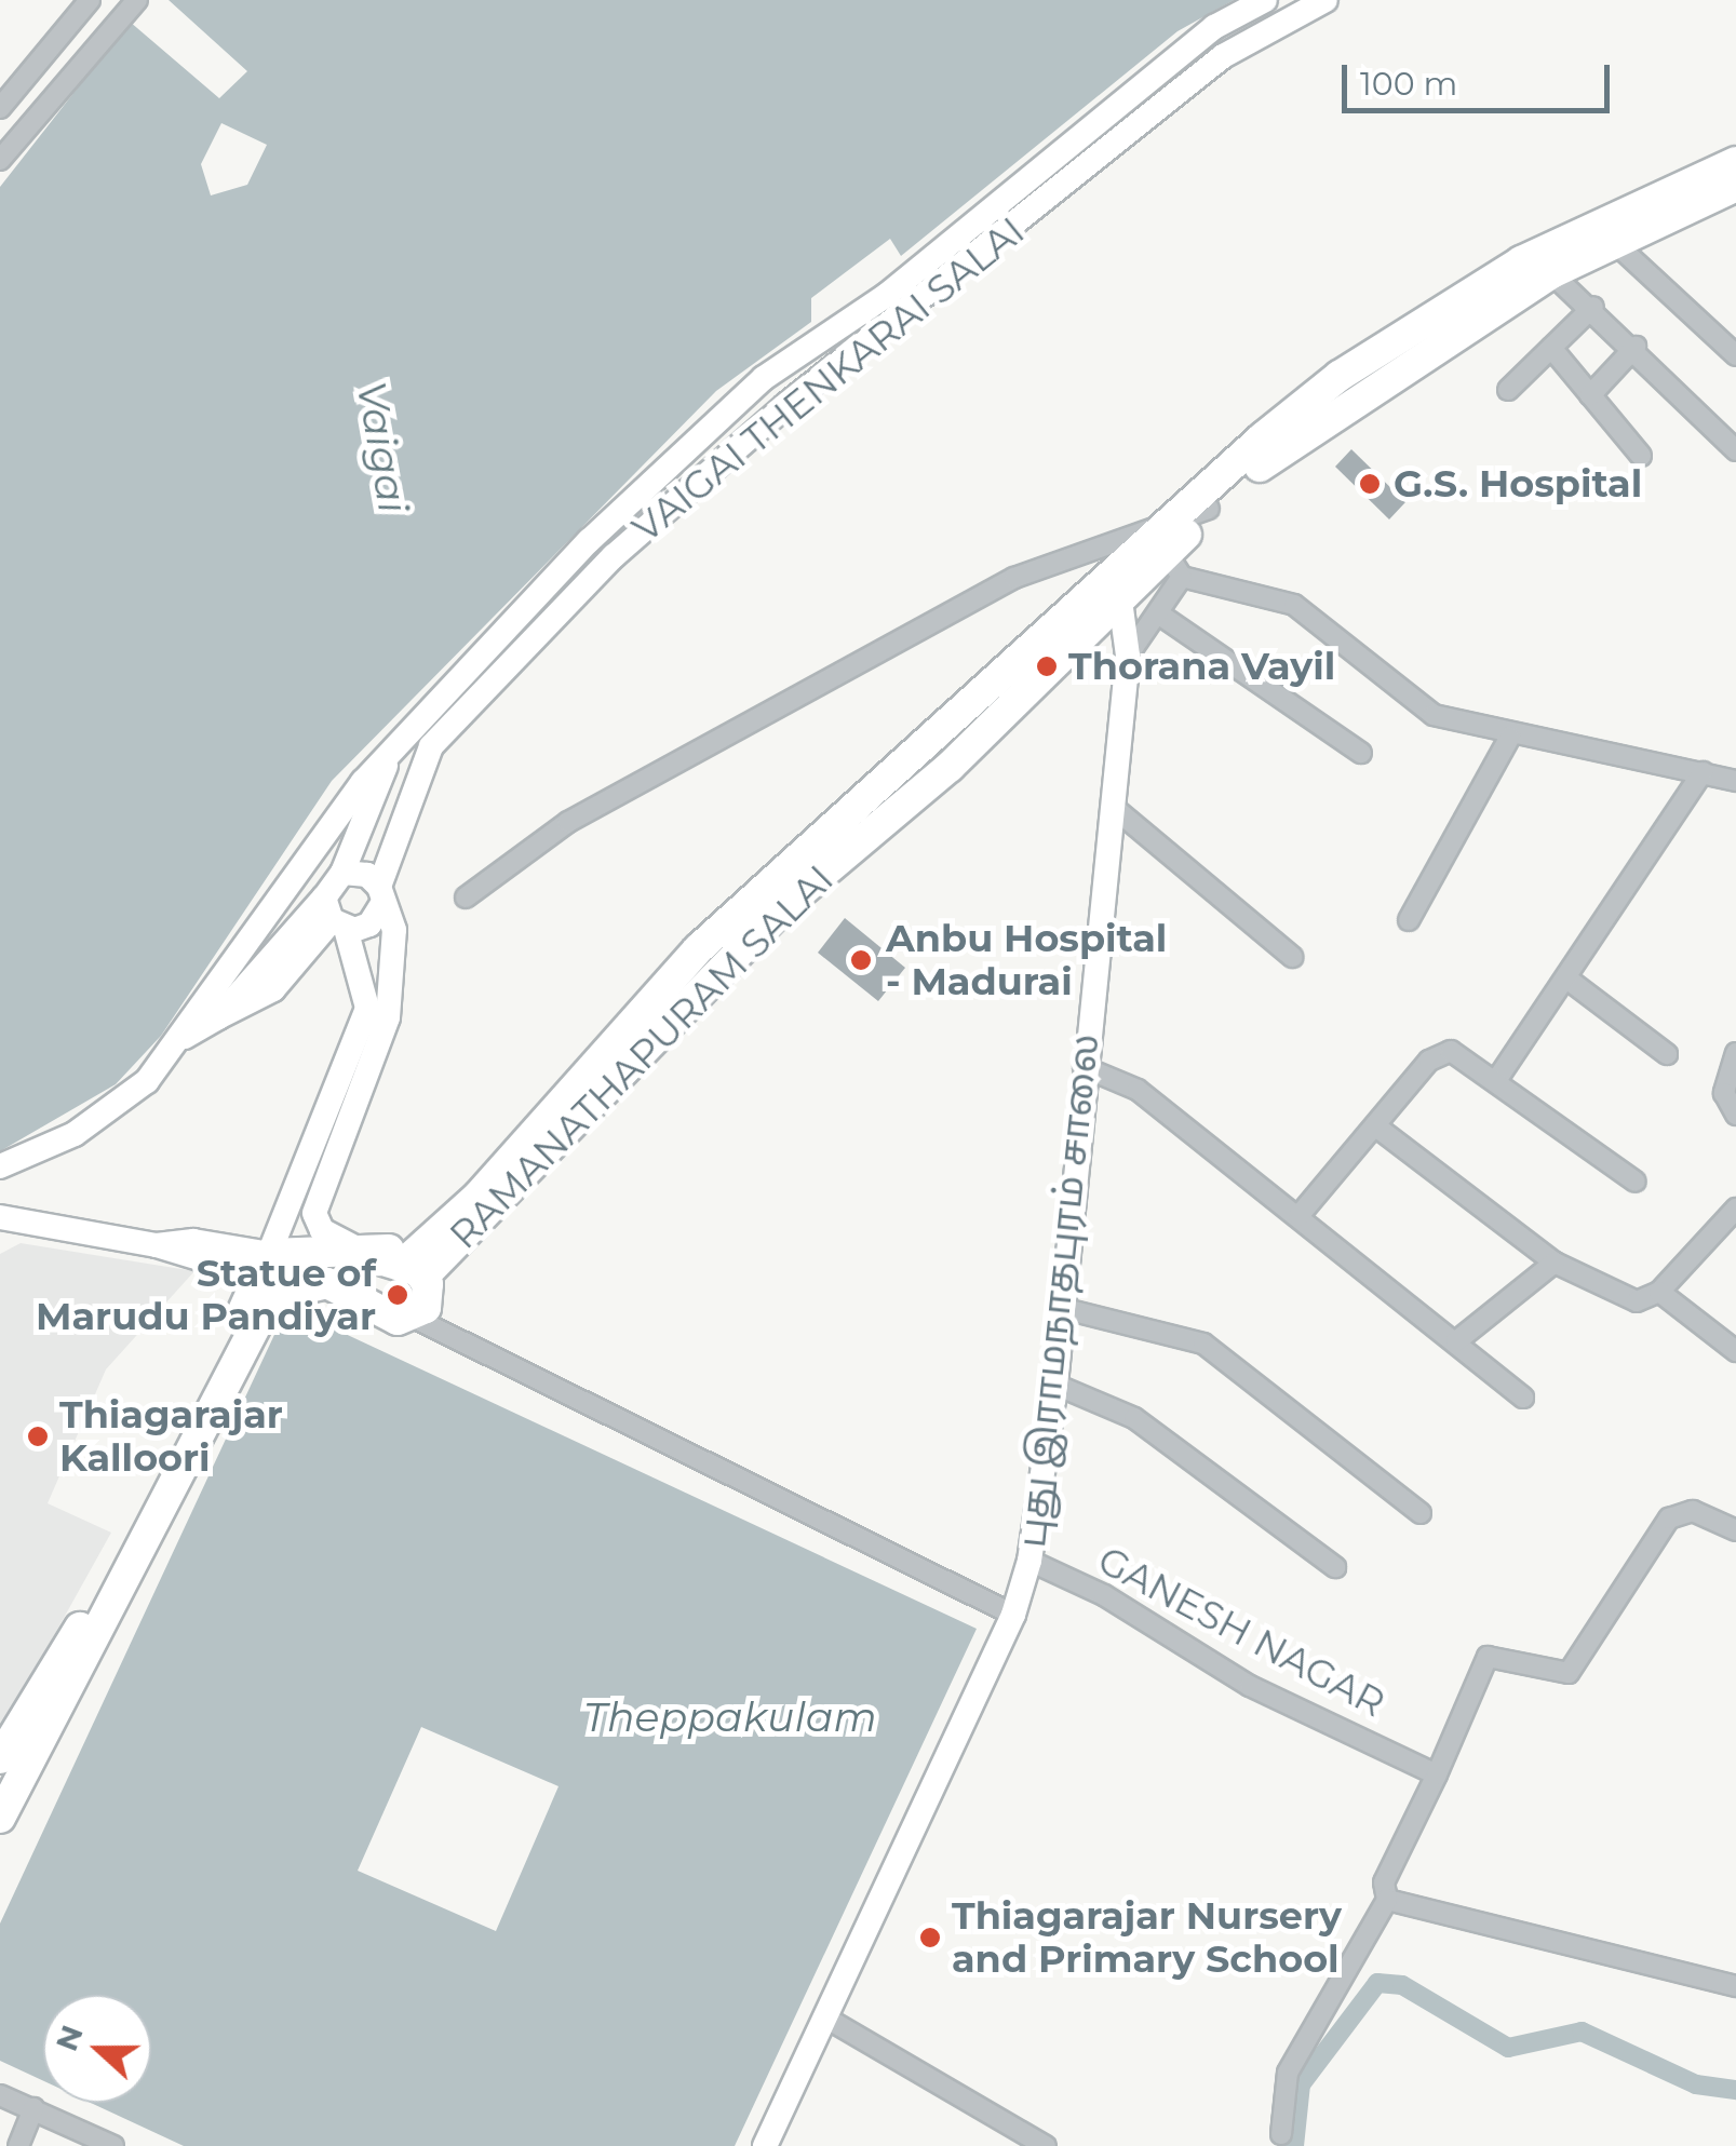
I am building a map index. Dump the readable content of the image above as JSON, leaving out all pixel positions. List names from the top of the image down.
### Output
{
  "streets": {
    "highway": ["RAMANATHAPURAM SALAI"],
    "main road": ["VAIGAI THENKARAI SALAI", "புது இராமநாதபுரம் சாலை"],
    "street": ["GANESH NAGAR"]
  },
  "crossings": [
    ["RAMANATHAPURAM SALAI", "புது இராமநாதபுரம் சாலை"],
    ["புது இராமநாதபுரம் சாலை", "GANESH NAGAR"]
  ],
  "water": ["Vaigai", "Theppakulam"],
  "places": [
    "G.S. Hospital",
    "Thorana Vayil",
    "Anbu Hospital - Madurai",
    "Statue of Marudu Pandiyar",
    "Thiagarajar Kalloori",
    "Thiagarajar Nursery and Primary School"
  ],
  "scale_bar": "100 m",
  "north": "left"
}
